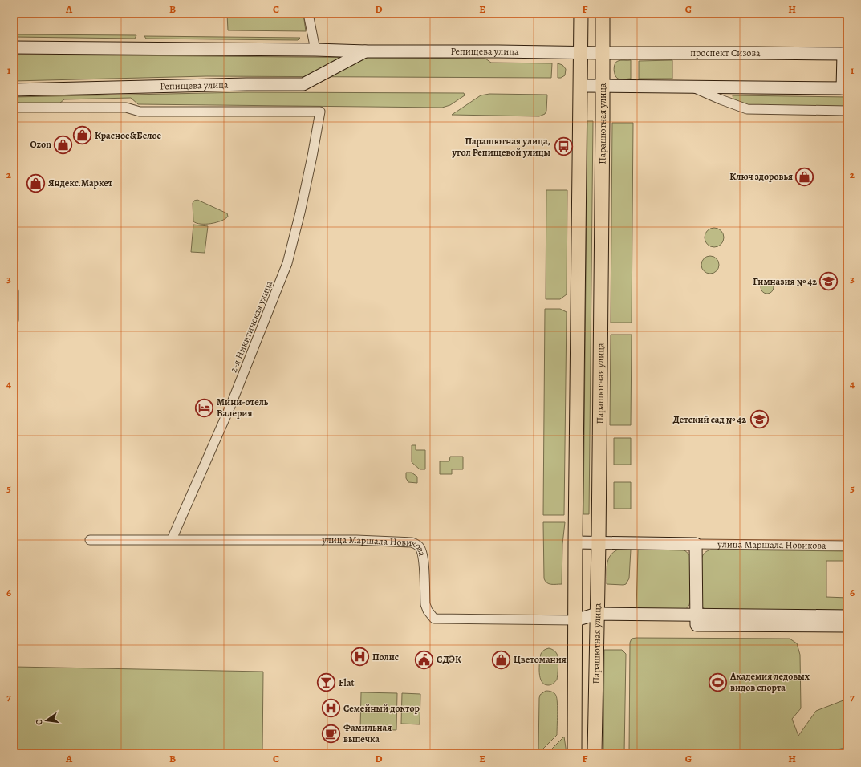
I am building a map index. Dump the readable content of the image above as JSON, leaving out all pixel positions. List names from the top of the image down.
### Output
{
  "streets": {
    "main road": [
      "Репищева улица",
      "проспект Сизова",
      "Парашютная улица",
      "улица Маршала Новикова"
    ],
    "street": ["2-я Никитинская улица"]
  },
  "crossings": [
    ["Репищева улица", "проспект Сизова"],
    ["Репищева улица", "Парашютная улица"],
    ["проспект Сизова", "Парашютная улица"],
    ["Парашютная улица", "улица Маршала Новикова"],
    ["2-я Никитинская улица", "улица Маршала Новикова"]
  ],
  "places": {
    "shop": [
      "Красное&Белое",
      "Ozon",
      "Ключ здоровья",
      "Яндекс.Маркет",
      "Цветомания"
    ],
    "bus stop": ["Парашютная улица, угол Репищевой улицы"],
    "school or university": ["Гимназия № 42", "Детский сад № 42"],
    "hotel": ["Мини-отель Валерия"],
    "hospital": ["Полис", "Семейный доктор"],
    "public building": ["СДЭК"],
    "sports": ["Академия ледовых видов спорта"],
    "bar": ["Flat"],
    "cafe": ["Фамильная выпечка"]
  },
  "north": "left",
  "grid": {
    "columns": [
      "A",
      "B",
      "C",
      "D",
      "E",
      "F",
      "G",
      "H"
    ],
    "rows": [
      "1",
      "2",
      "3",
      "4",
      "5",
      "6",
      "7"
    ]
  }
}
